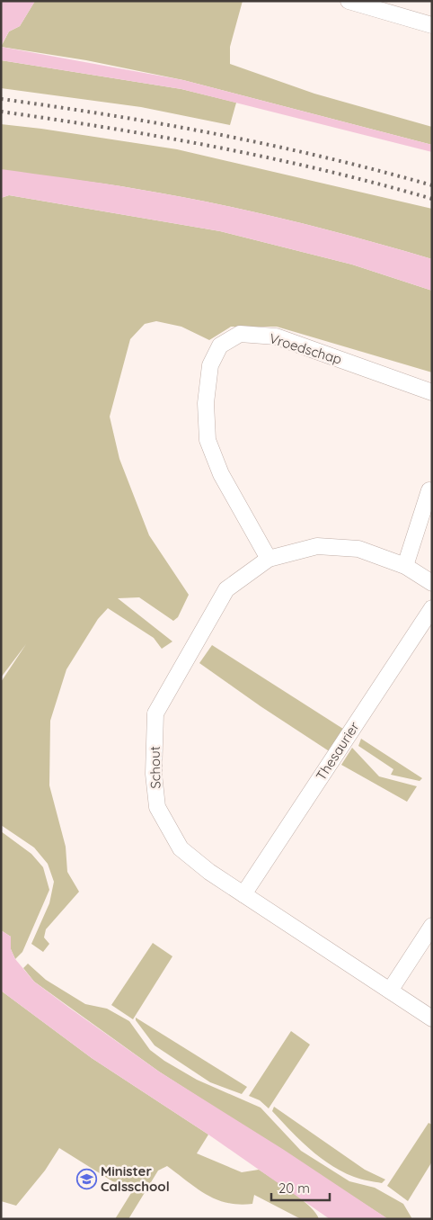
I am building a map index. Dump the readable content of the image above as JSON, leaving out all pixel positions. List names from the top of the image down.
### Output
{
  "streets": {
    "street": ["Vroedschap", "Thesaurier", "Schout"]
  },
  "crossings": [
    ["Vroedschap", "Schout"],
    ["Thesaurier", "Schout"]
  ],
  "places": {
    "school or university": ["Minister Calsschool"]
  },
  "scale_bar": "20 m"
}
